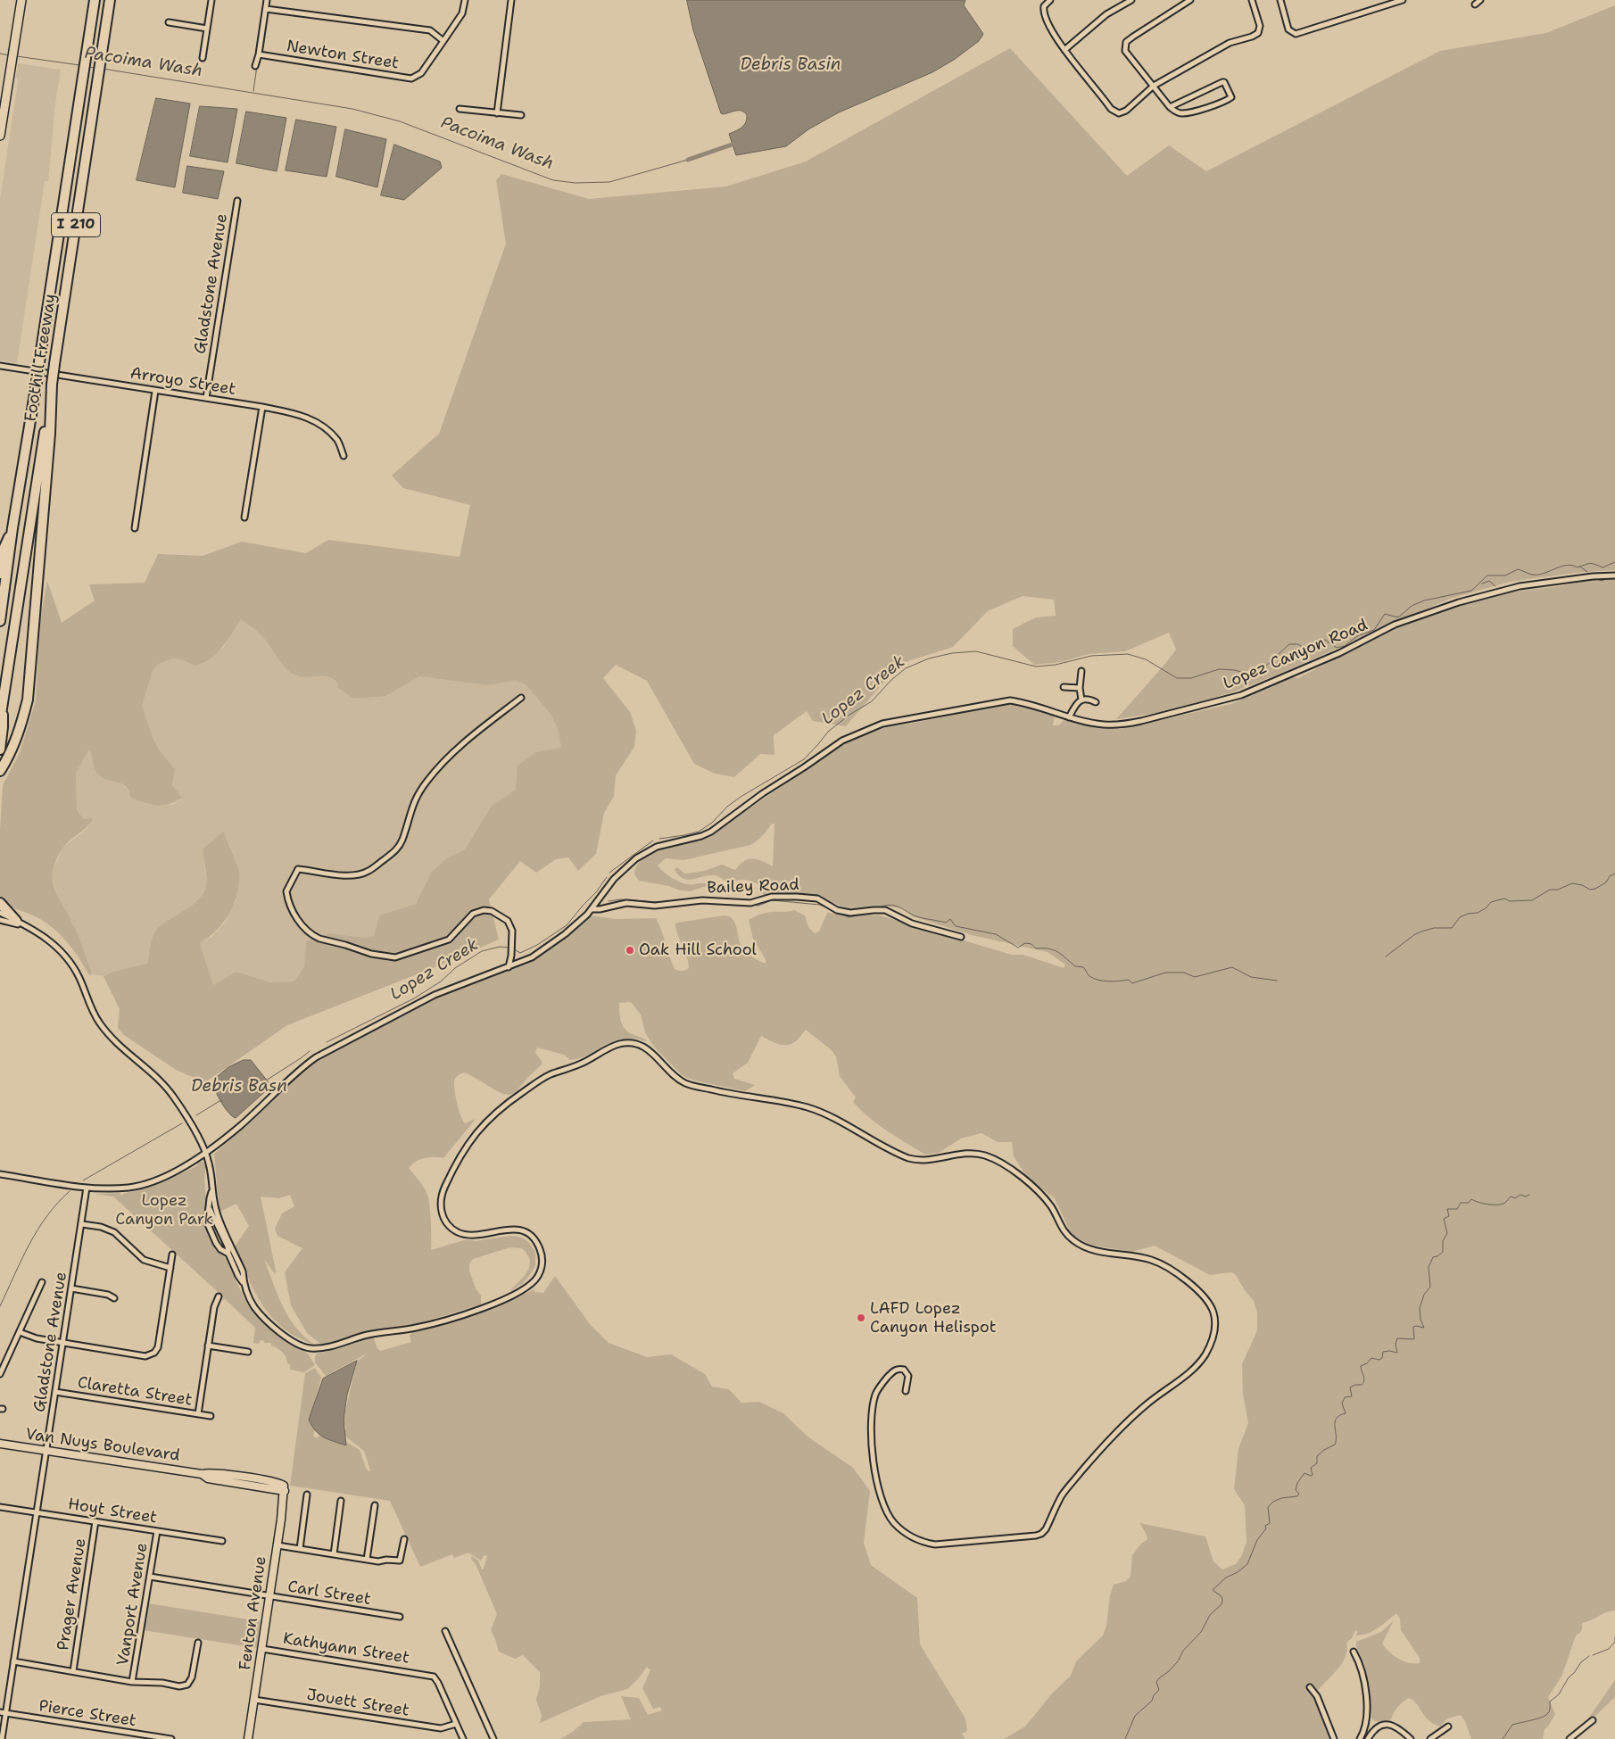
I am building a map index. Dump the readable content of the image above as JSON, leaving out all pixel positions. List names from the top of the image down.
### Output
{
  "streets": {
    "highway": ["I 210", "Foothill Freeway"],
    "street": [
      "Newton Street",
      "Gladstone Avenue",
      "Arroyo Street",
      "Lopez Canyon Road",
      "Bailey Road",
      "Claretta Street",
      "Van Nuys Boulevard",
      "Hoyt Street",
      "Carl Street",
      "Prager Avenue",
      "Vanport Avenue",
      "Fenton Avenue",
      "Kathyann Street",
      "Jouett Street",
      "Pierce Street"
    ]
  },
  "crossings": [
    ["Gladstone Avenue", "Arroyo Street"],
    ["Gladstone Avenue", "Lopez Canyon Road"],
    ["Gladstone Avenue", "Claretta Street"],
    ["Gladstone Avenue", "Van Nuys Boulevard"],
    ["Gladstone Avenue", "Hoyt Street"],
    ["Gladstone Avenue", "Pierce Street"],
    ["Lopez Canyon Road", "Bailey Road"],
    ["Van Nuys Boulevard", "Fenton Avenue"],
    ["Hoyt Street", "Prager Avenue"],
    ["Hoyt Street", "Vanport Avenue"],
    ["Carl Street", "Vanport Avenue"],
    ["Carl Street", "Fenton Avenue"],
    ["Fenton Avenue", "Kathyann Street"],
    ["Fenton Avenue", "Jouett Street"],
    ["Kathyann Street", "Jouett Street"]
  ],
  "water": [
    "Pacoima Wash",
    "Debris Basin",
    "Lopez Creek",
    "Debris Basn"
  ],
  "parks": ["Lopez Canyon Park"],
  "places": ["Oak Hill School", "LAFD Lopez Canyon Helispot"]
}
